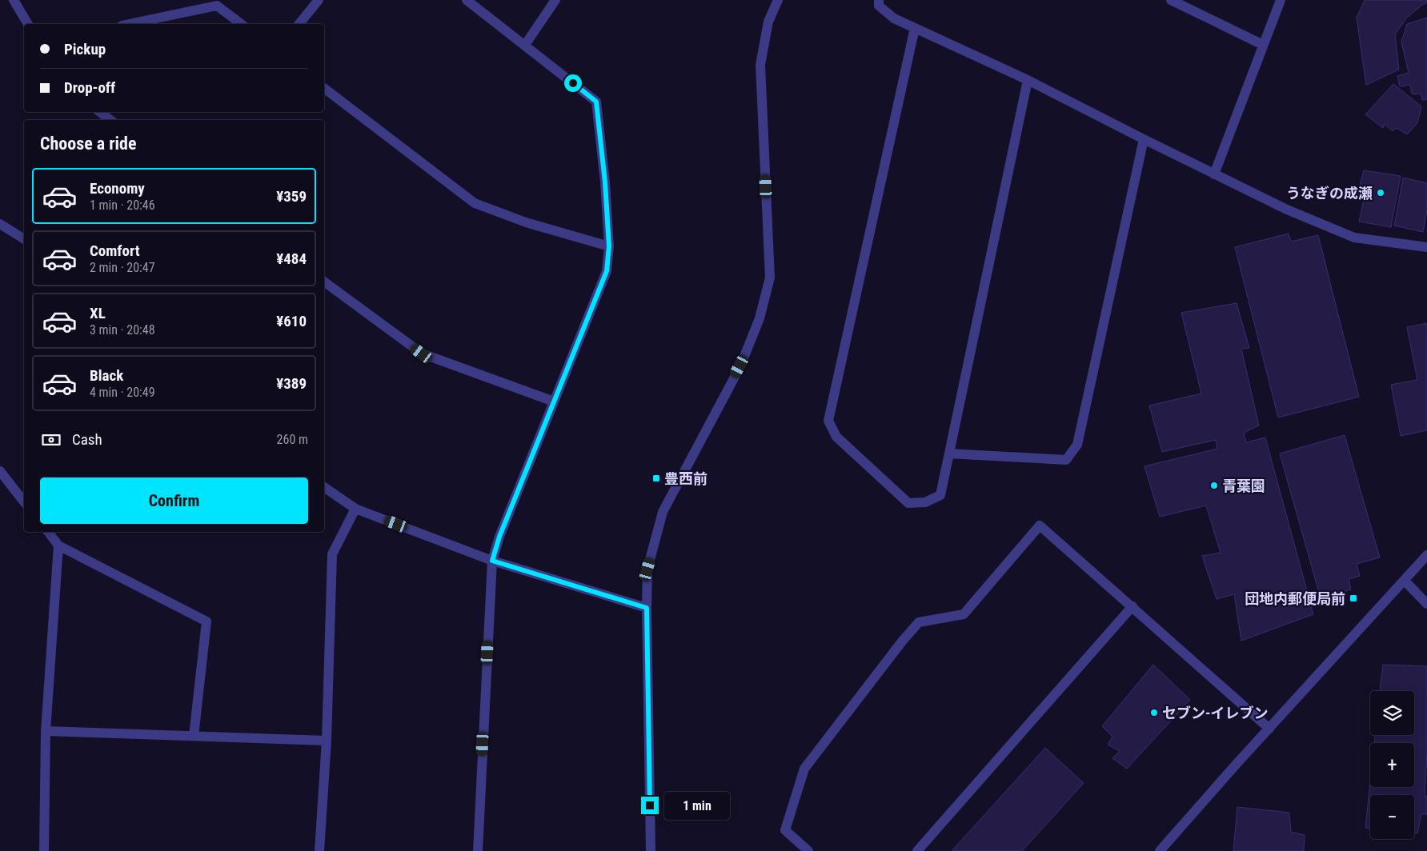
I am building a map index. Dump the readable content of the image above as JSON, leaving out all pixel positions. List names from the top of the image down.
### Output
{
  "places": {
    "other": ["うなぎの成瀬", "青葉園", "セブン-イレブン"],
    "transit": ["豊西前", "団地内郵便局前"]
  },
  "page": {
    "banner": ["Pickup", "Drop-off"],
    "heading": "Choose a ride",
    "list": [
      {
        "name": "Economy",
        "note": "1 min · 20:46",
        "value": "¥359"
      },
      {
        "name": "Comfort",
        "note": "2 min · 20:47",
        "value": "¥484"
      },
      {
        "name": "XL",
        "note": "3 min · 20:48",
        "value": "¥610"
      },
      {
        "name": "Black",
        "note": "4 min · 20:49",
        "value": "¥389"
      }
    ],
    "pay": ["Cash", "260 m"],
    "buttons": "Confirm",
    "map_buttons": ["+", "−"],
    "bubble": "1 min"
  }
}
